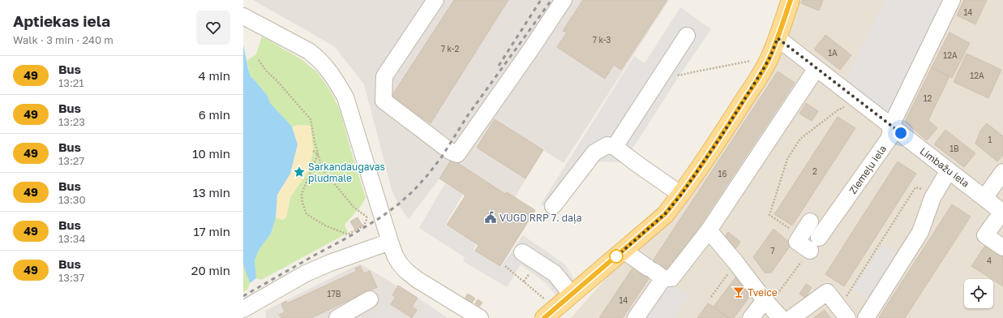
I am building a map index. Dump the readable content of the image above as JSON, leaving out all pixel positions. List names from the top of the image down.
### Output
{
  "streets": {
    "street": ["Limbažu iela", "Ziemeļu iela"]
  },
  "crossings": [
    ["Limbažu iela", "Ziemeļu iela"]
  ],
  "places": {
    "place": ["Sarkandaugavas pludmale"],
    "public building": ["VUGD RRP 7. daļa"],
    "bar": ["Tveice"]
  },
  "lines": ["bus line 49"],
  "house_numbers": [
    "14",
    "7 k-3",
    "7 k-2",
    "1A",
    "12A",
    "12A",
    "12",
    "1",
    "1B",
    "2",
    "16",
    "7",
    "4",
    "17B",
    "14"
  ],
  "page": {
    "heading": ["Aptiekas iela", "Walk · 3 min · 240 m"],
    "list": [
      {
        "mark": "49",
        "name": "Bus",
        "note": "13:21",
        "value": "4 min"
      },
      {
        "mark": "49",
        "name": "Bus",
        "note": "13:23",
        "value": "6 min"
      },
      {
        "mark": "49",
        "name": "Bus",
        "note": "13:27",
        "value": "10 min"
      },
      {
        "mark": "49",
        "name": "Bus",
        "note": "13:30",
        "value": "13 min"
      },
      {
        "mark": "49",
        "name": "Bus",
        "note": "13:34",
        "value": "17 min"
      },
      {
        "mark": "49",
        "name": "Bus",
        "note": "13:37",
        "value": "20 min"
      }
    ]
  }
}
